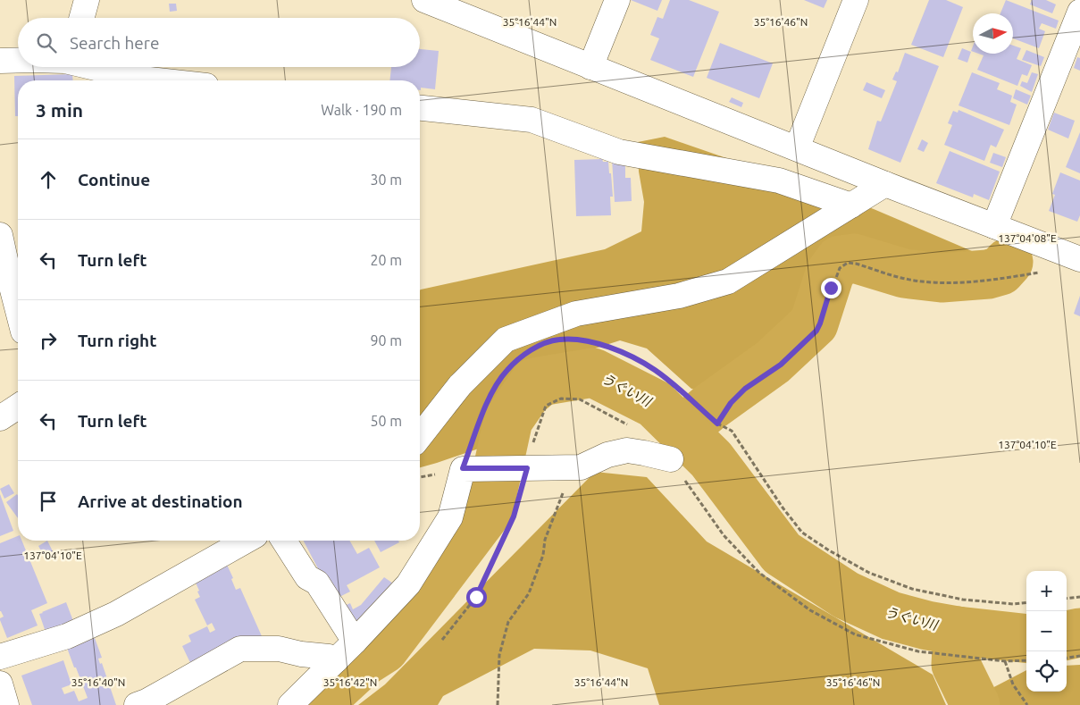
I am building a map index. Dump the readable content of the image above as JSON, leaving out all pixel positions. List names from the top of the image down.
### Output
{
  "water": ["うぐい川"],
  "north": "right",
  "page": {
    "search": "Search here",
    "heading": ["3 min", "Walk · 190 m"],
    "list": [
      ["Continue", "30 m"],
      ["Turn left", "20 m"],
      ["Turn right", "90 m"],
      ["Turn left", "50 m"],
      "Arrive at destination"
    ],
    "map_buttons": ["+", "−"]
  },
  "coordinates": [
    "35°16'44\"N",
    "35°16'46\"N",
    "137°04'08\"E",
    "137°04'10\"E",
    "35°16'40\"N",
    "35°16'42\"N"
  ]
}
